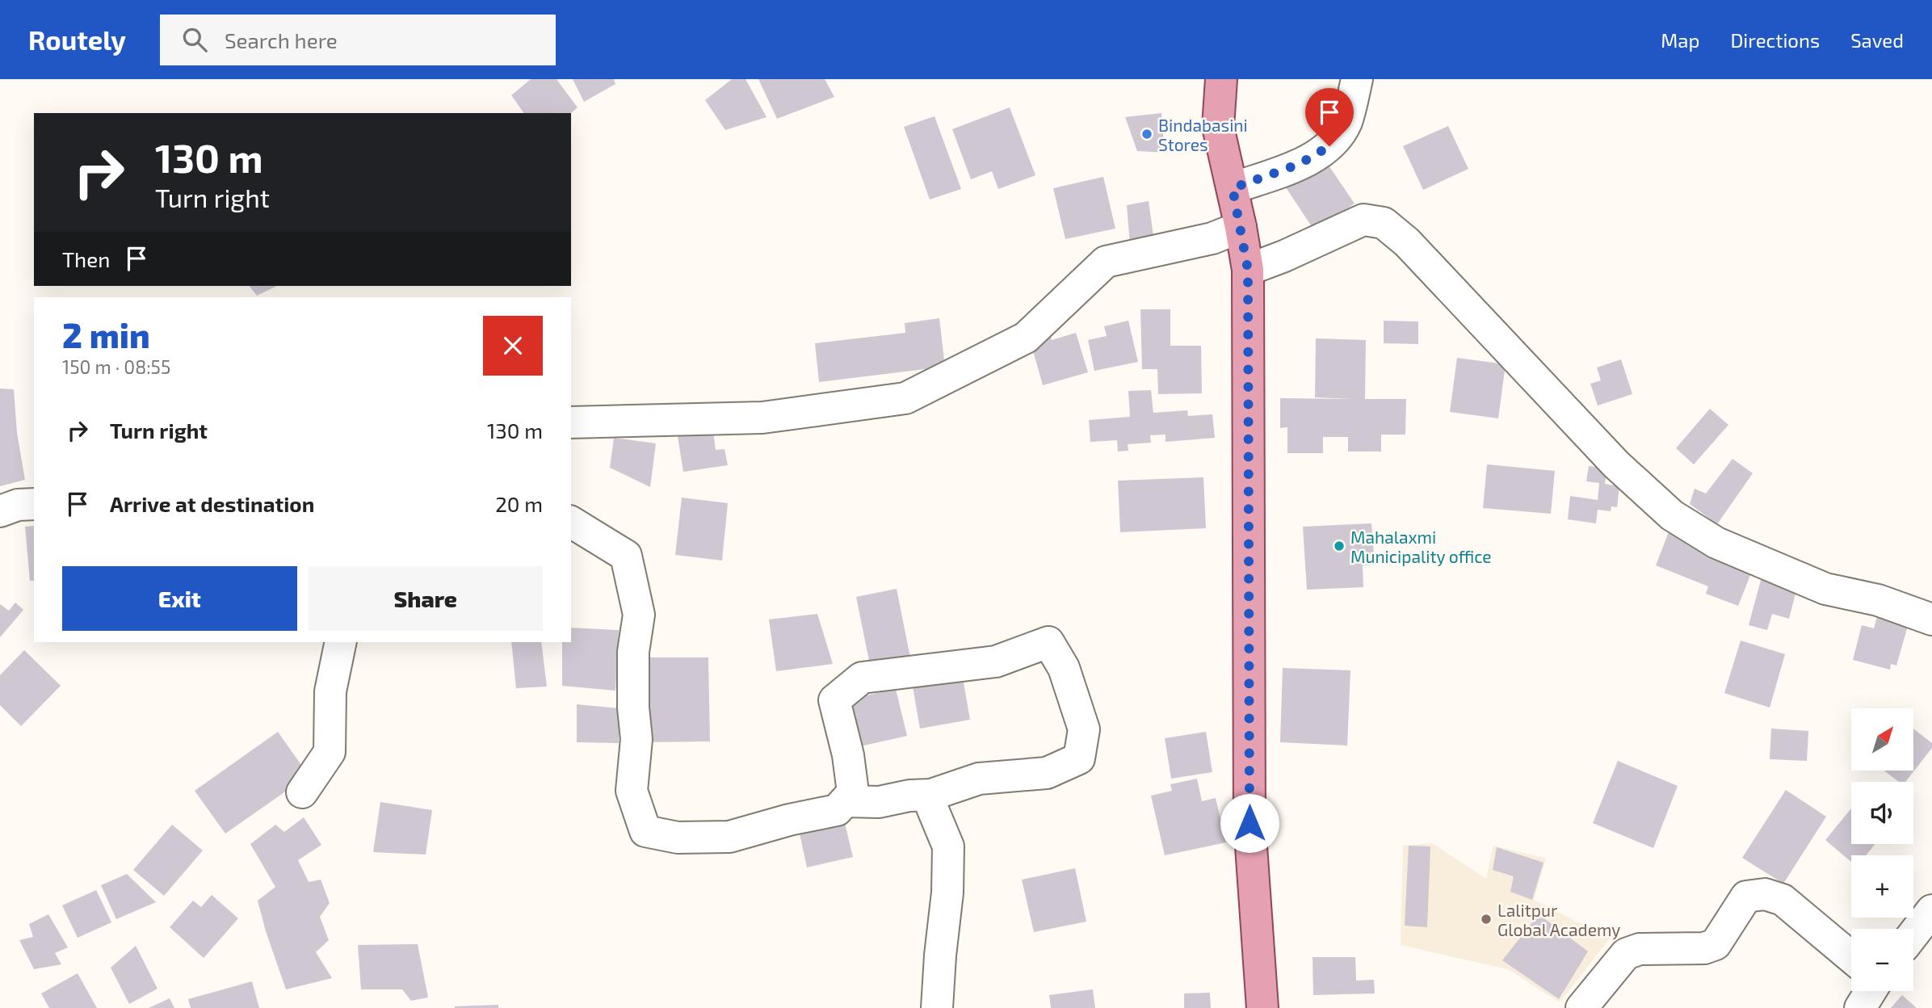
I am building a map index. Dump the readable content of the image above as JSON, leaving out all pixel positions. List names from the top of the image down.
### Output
{
  "places": ["Bindabasini Stores", "Mahalaxmi Municipality office", "Lalitpur Global Academy"],
  "north": "top right",
  "page": {
    "header": "Routely",
    "search": "Search here",
    "nav": ["Map", "Directions", "Saved"],
    "turn": ["130 m", "Turn right"],
    "then": "Then",
    "heading": ["2 min", "150 m · 08:55"],
    "list": [
      {
        "name": "Turn right",
        "value": "130 m"
      },
      {
        "name": "Arrive at destination",
        "value": "20 m"
      }
    ],
    "buttons": ["Exit", "Share"],
    "map_buttons": ["+", "−"]
  }
}
